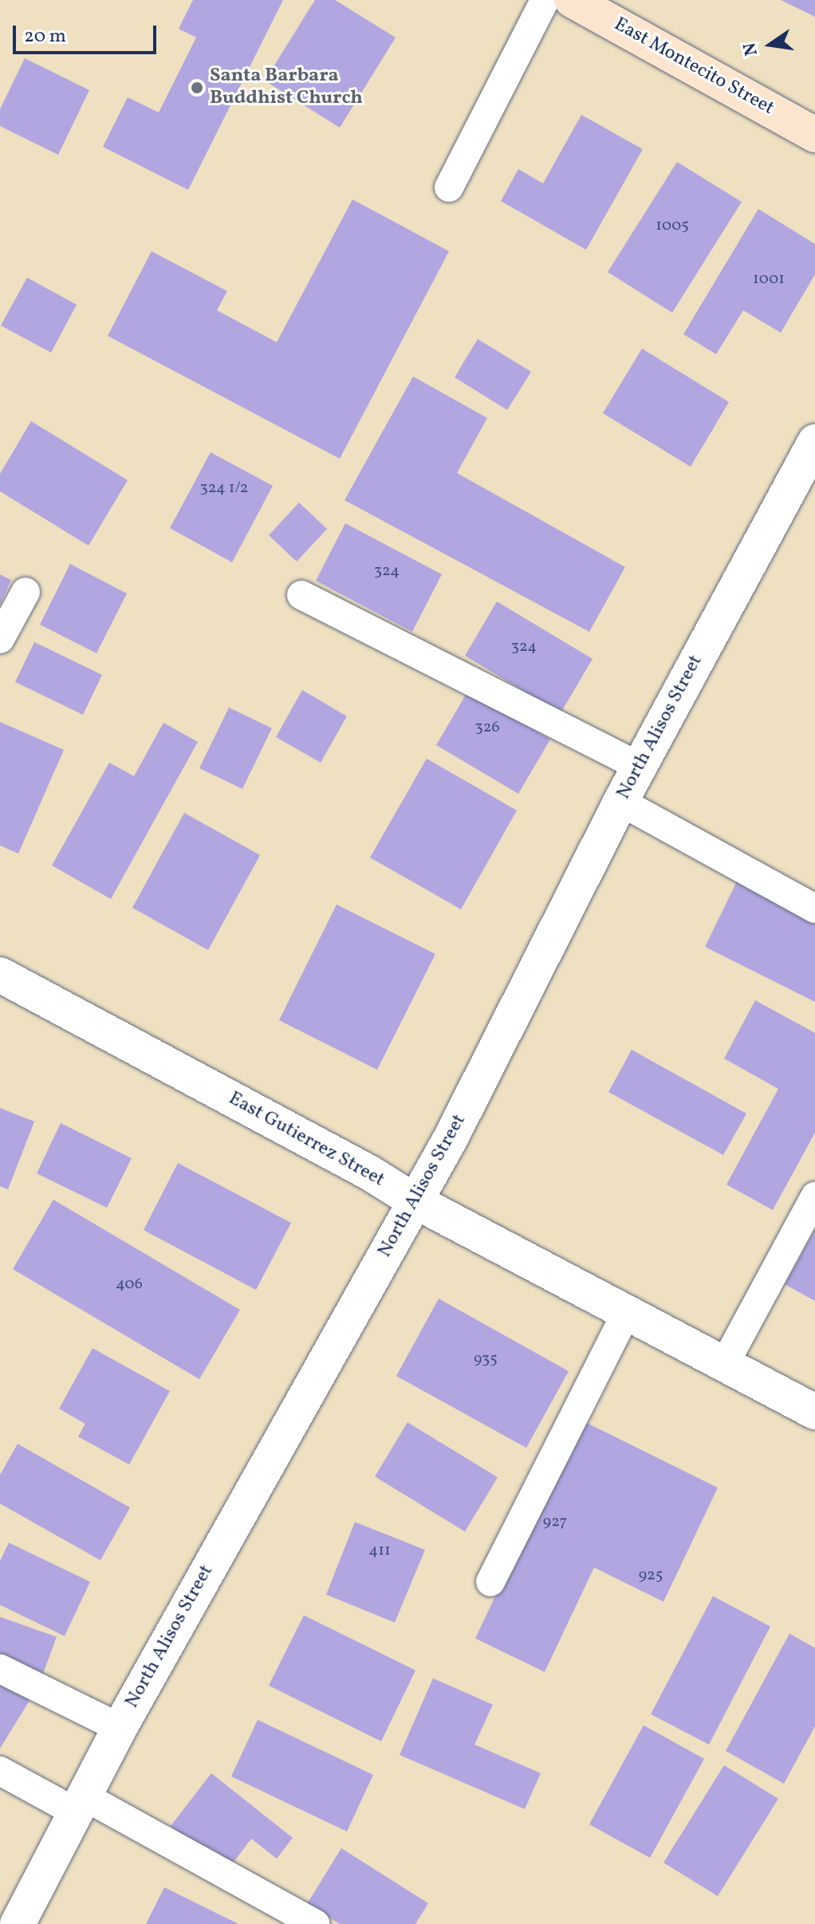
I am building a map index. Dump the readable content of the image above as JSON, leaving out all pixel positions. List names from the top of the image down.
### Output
{
  "streets": {
    "main road": ["East Montecito Street"],
    "street": ["North Alisos Street", "East Gutierrez Street"]
  },
  "crossings": [
    ["North Alisos Street", "East Gutierrez Street"]
  ],
  "places": ["Santa Barbara Buddhist Church"],
  "house_numbers": [
    "1005",
    "1001",
    "324 1/2",
    "324",
    "324",
    "326",
    "406",
    "935",
    "927",
    "411",
    "925"
  ],
  "scale_bar": "20 m",
  "north": "left"
}
